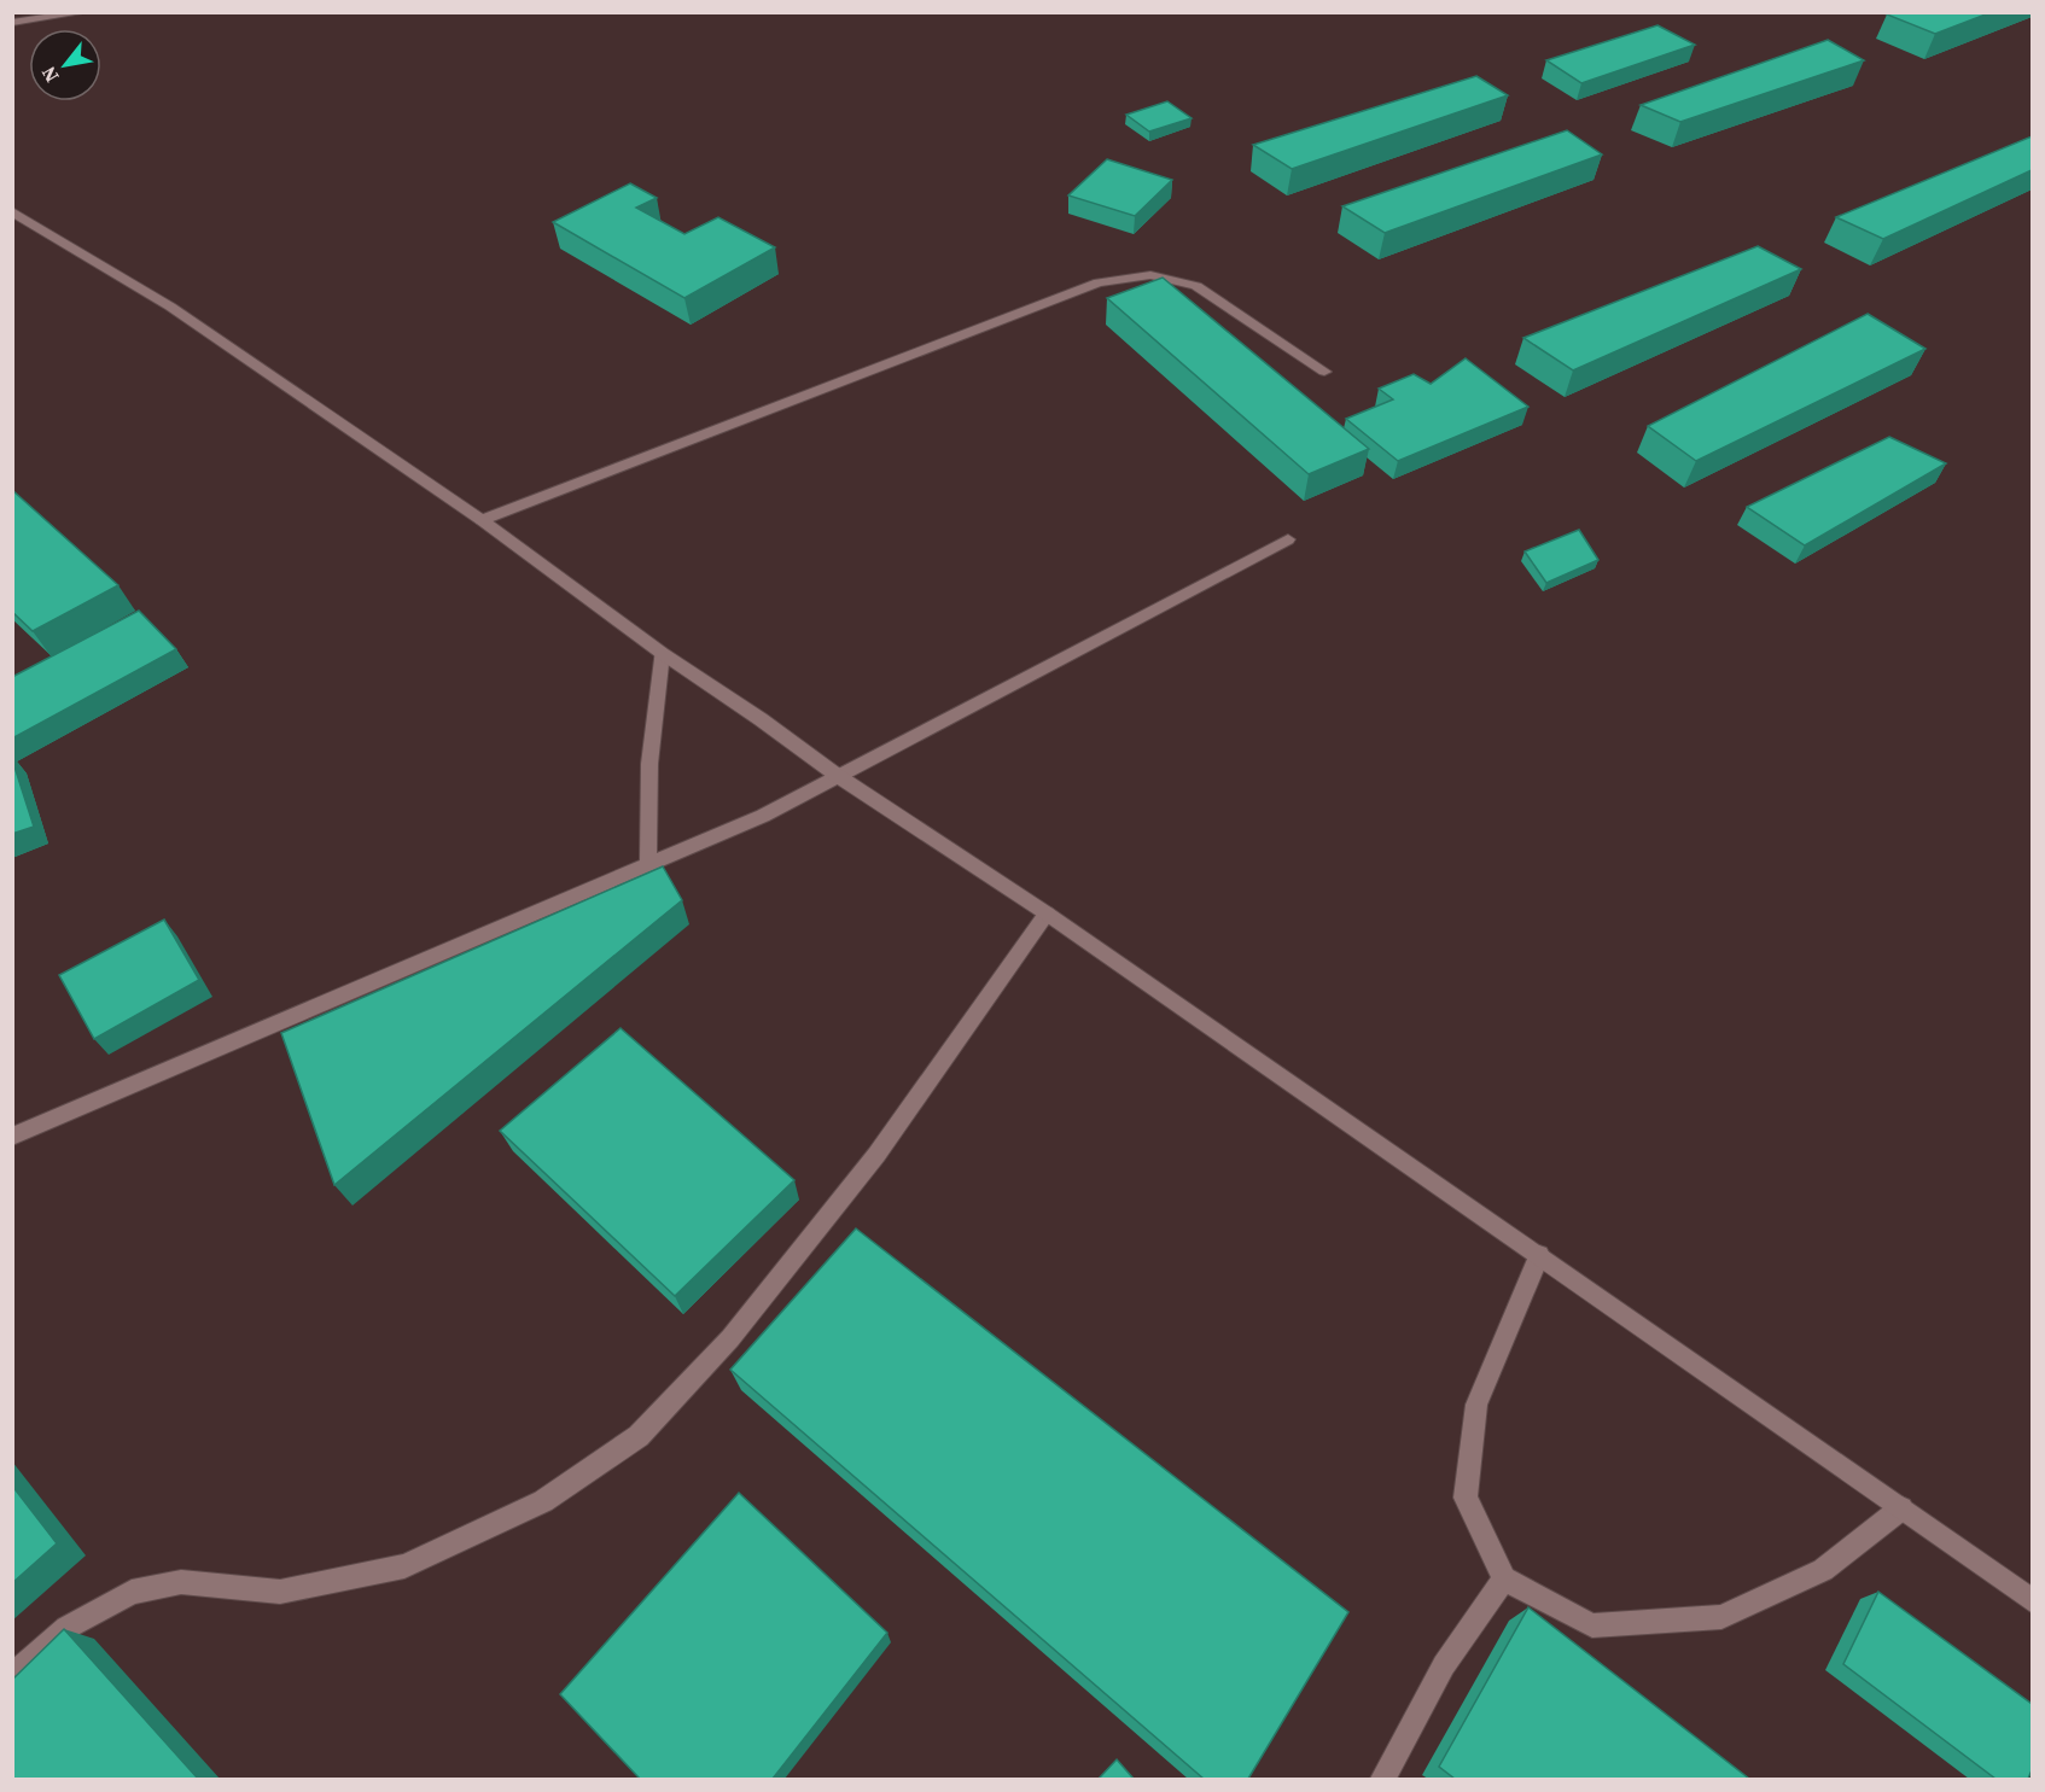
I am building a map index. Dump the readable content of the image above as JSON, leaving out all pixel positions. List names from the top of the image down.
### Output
{
  "north": "bottom left"
}
